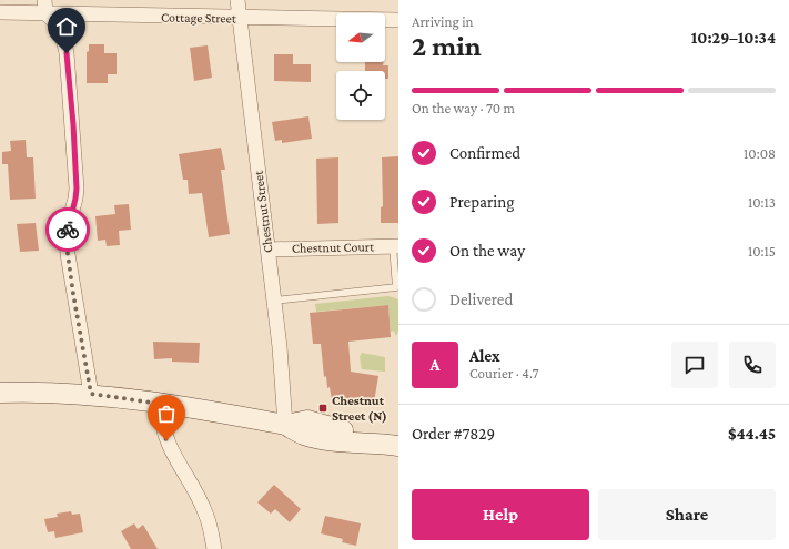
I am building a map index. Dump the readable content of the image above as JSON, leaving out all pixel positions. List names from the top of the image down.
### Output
{
  "streets": {
    "street": ["Cottage Street", "Chestnut Street", "Chestnut Court"]
  },
  "crossings": [
    ["Cottage Street", "Chestnut Street"],
    ["Chestnut Street", "Chestnut Court"]
  ],
  "places": {
    "transit": ["Chestnut Street (N)"]
  },
  "north": "left",
  "page": {
    "heading": ["2 min", "Arriving in", "10:29–10:34"],
    "panel": [
      "Alex",
      "Courier · 4.7",
      "Order #7829",
      "$44.45"
    ],
    "bar": "On the way · 70 m",
    "list": [
      ["Confirmed", "10:08"],
      ["Preparing", "10:13"],
      ["On the way", "10:15"],
      "Delivered"
    ],
    "round": "A",
    "buttons": ["Help", "Share"]
  }
}
